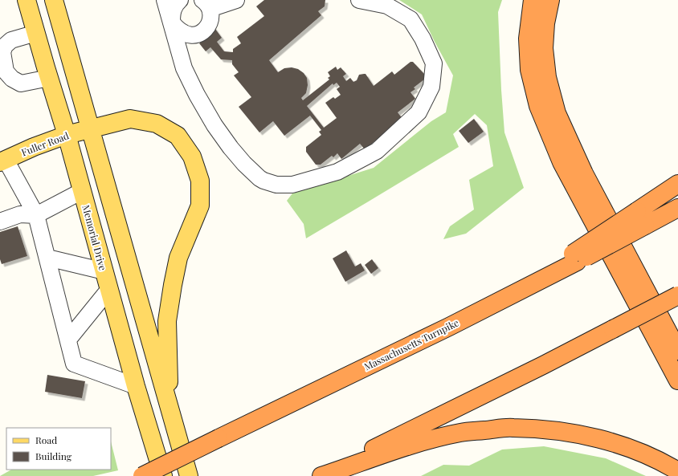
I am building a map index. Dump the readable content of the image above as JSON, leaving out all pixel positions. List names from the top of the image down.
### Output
{
  "streets": {
    "highway": ["Massachusetts Turnpike"],
    "main road": ["Fuller Road", "Memorial Drive"]
  },
  "crossings": [
    ["Fuller Road", "Memorial Drive"]
  ],
  "legend": ["Road", "Building"]
}
